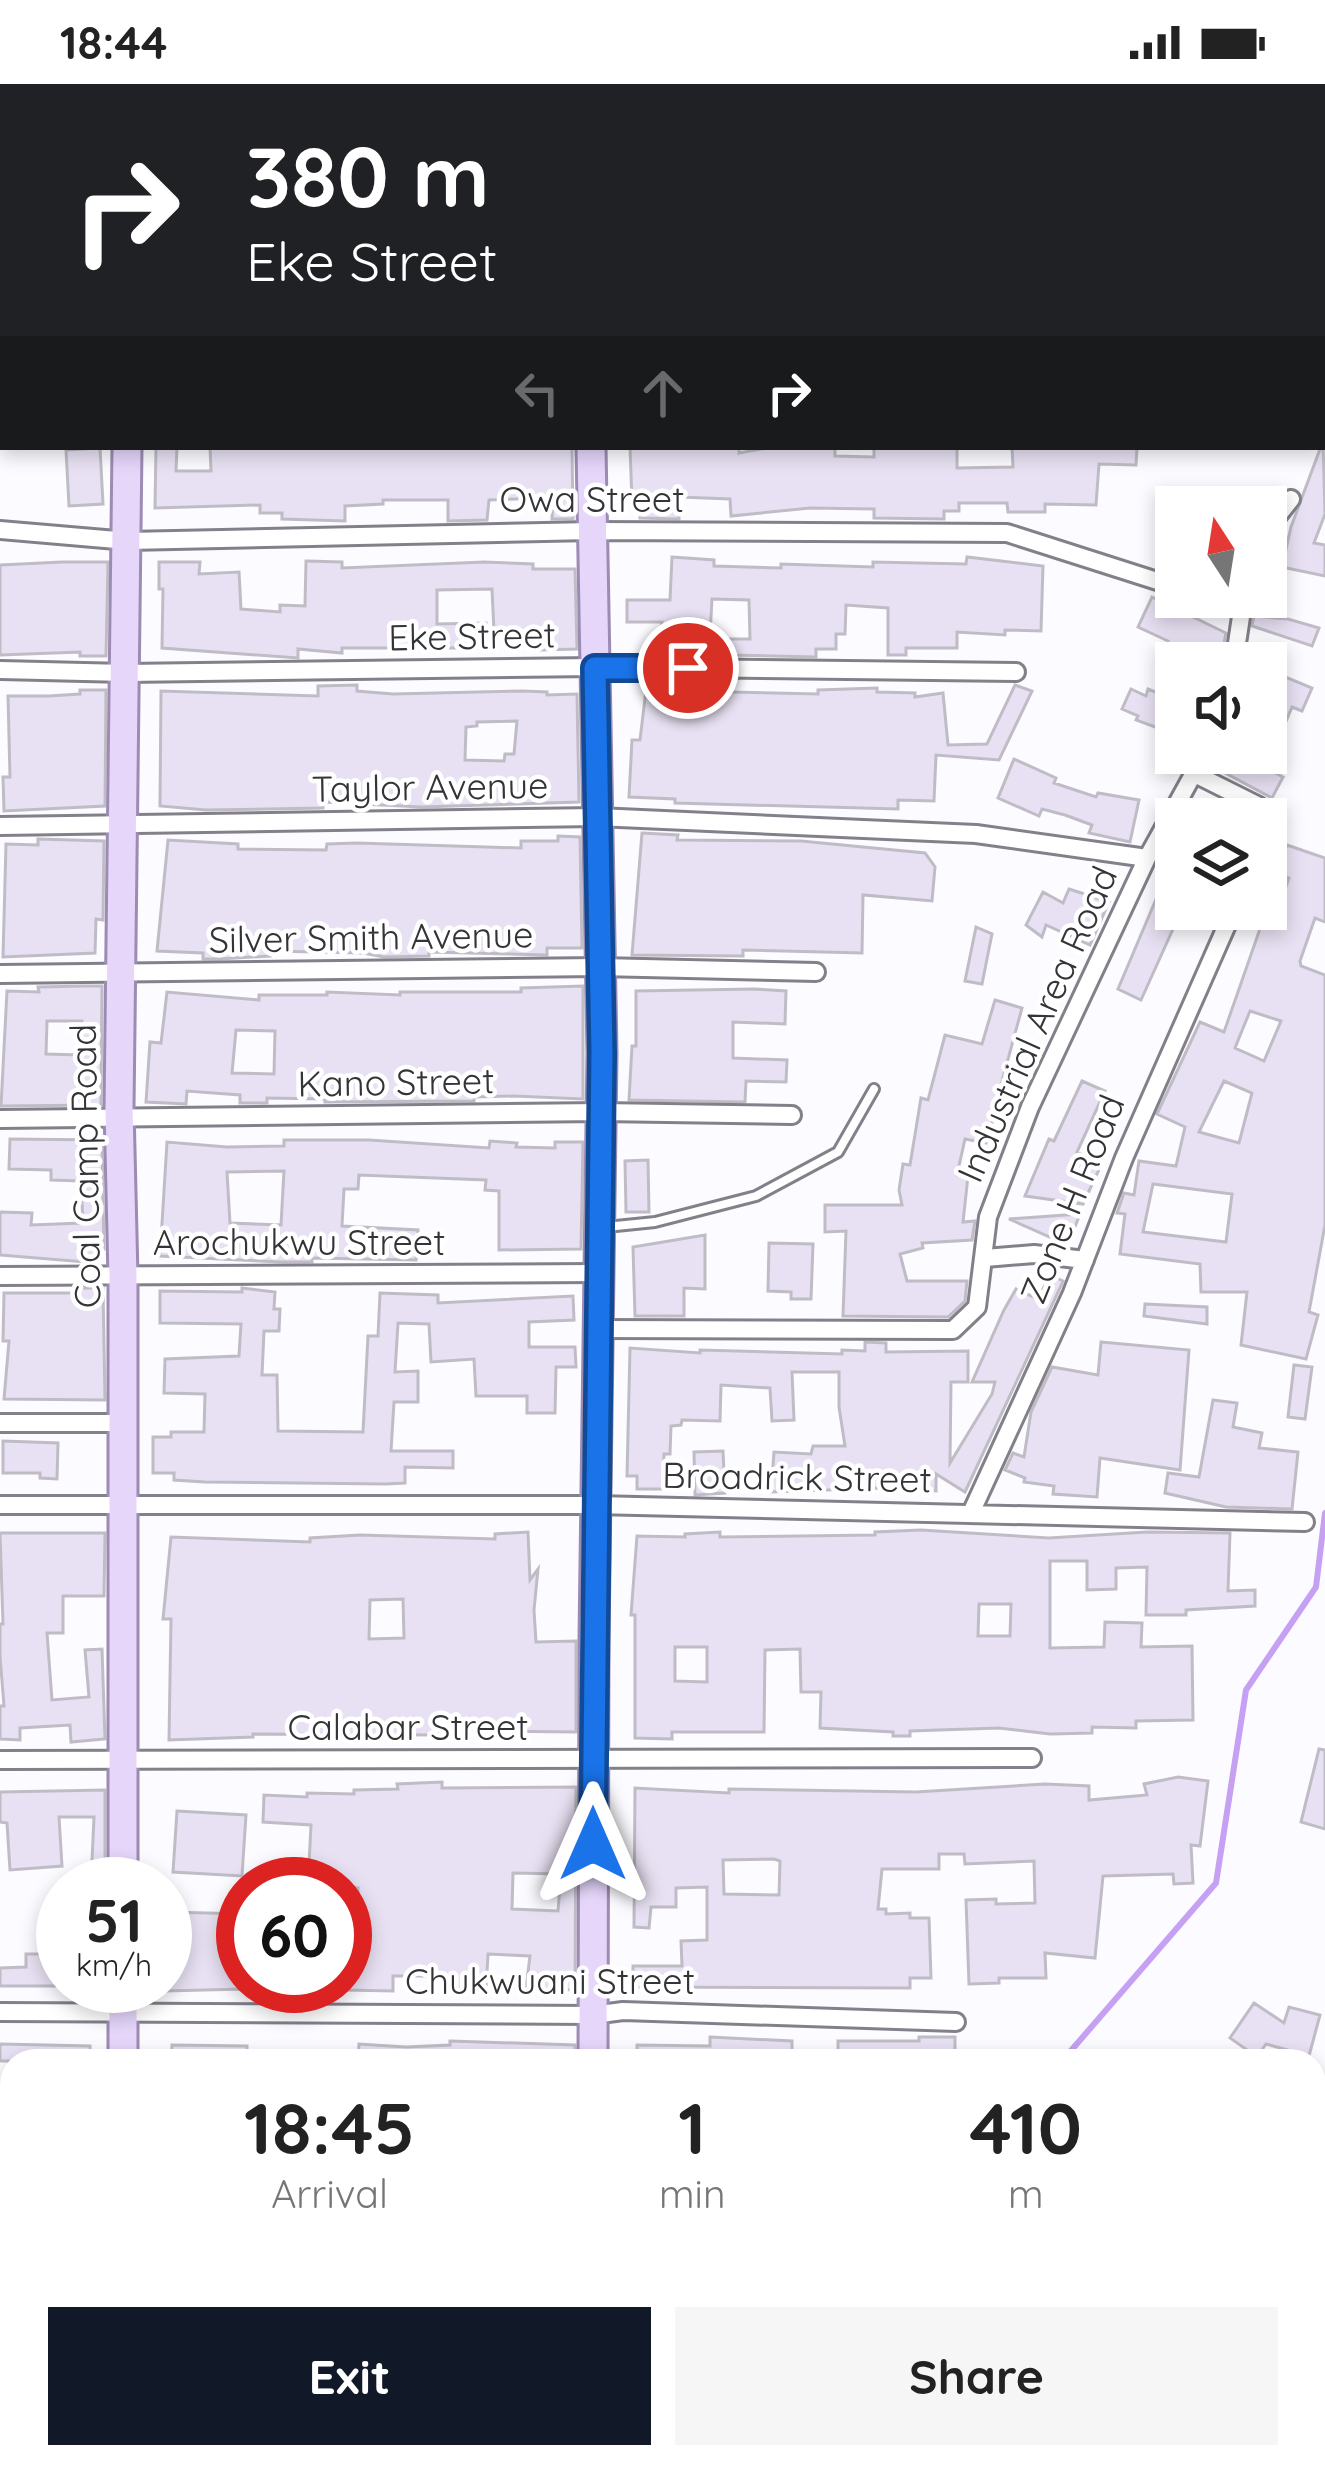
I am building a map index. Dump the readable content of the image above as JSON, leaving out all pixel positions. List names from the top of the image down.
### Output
{
  "streets": {
    "main road": ["Coal Camp Road"],
    "street": [
      "Owa Street",
      "Eke Street",
      "Taylor Avenue",
      "Silver Smith Avenue",
      "Industrial Area Road",
      "Kano Street",
      "Zone H Road",
      "Arochukwu Street",
      "Broadrick Street",
      "Calabar Street",
      "Chukwuani Street"
    ]
  },
  "crossings": [
    ["Owa Street", "Coal Camp Road"],
    ["Eke Street", "Coal Camp Road"],
    ["Taylor Avenue", "Industrial Area Road"],
    ["Taylor Avenue", "Coal Camp Road"],
    ["Silver Smith Avenue", "Coal Camp Road"],
    ["Kano Street", "Coal Camp Road"],
    ["Coal Camp Road", "Arochukwu Street"],
    ["Coal Camp Road", "Broadrick Street"],
    ["Coal Camp Road", "Calabar Street"],
    ["Zone H Road", "Broadrick Street"]
  ],
  "north": "top",
  "page": {
    "status": "18:44",
    "turn": ["380 m", "Eke Street"],
    "speed": "51 km/h",
    "limit": "60",
    "eta": [
      "18:45",
      "Arrival",
      "1",
      "min",
      "410",
      "m"
    ],
    "buttons": ["Exit", "Share"]
  }
}
